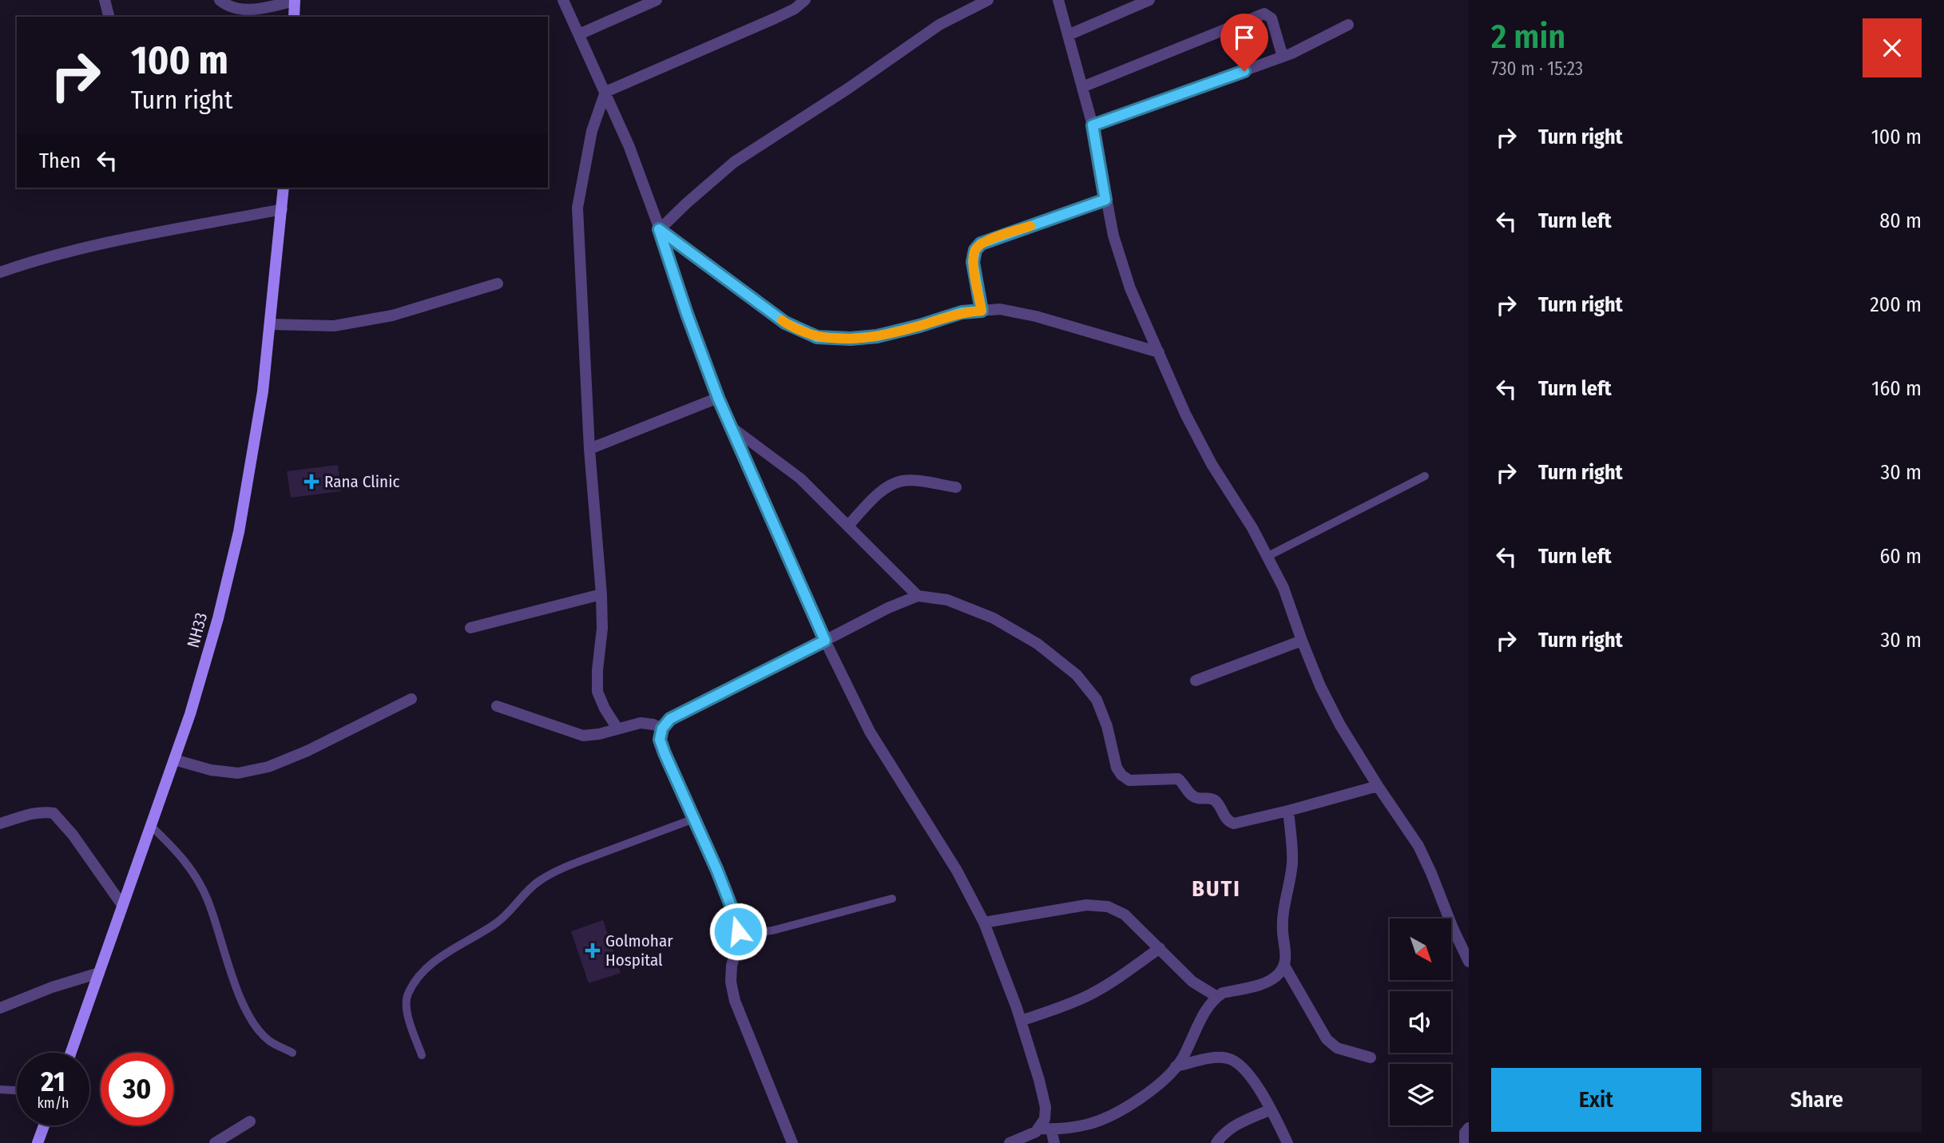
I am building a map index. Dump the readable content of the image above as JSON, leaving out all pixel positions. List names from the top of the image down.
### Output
{
  "streets": {
    "main road": ["NH33"]
  },
  "districts": ["BUTI"],
  "places": {
    "health": ["Rana Clinic", "Golmohar Hospital"]
  },
  "north": "bottom right",
  "page": {
    "heading": ["2 min", "730 m · 15:23"],
    "turn": ["100 m", "Turn right"],
    "list": [
      {
        "name": "Turn right",
        "value": "100 m"
      },
      {
        "name": "Turn left",
        "value": "80 m"
      },
      {
        "name": "Turn right",
        "value": "200 m"
      },
      {
        "name": "Turn left",
        "value": "160 m"
      },
      {
        "name": "Turn right",
        "value": "30 m"
      },
      {
        "name": "Turn left",
        "value": "60 m"
      },
      {
        "name": "Turn right",
        "value": "30 m"
      }
    ],
    "then": "Then",
    "speed": "21 km/h",
    "limit": "30",
    "buttons": ["Exit", "Share"]
  }
}
